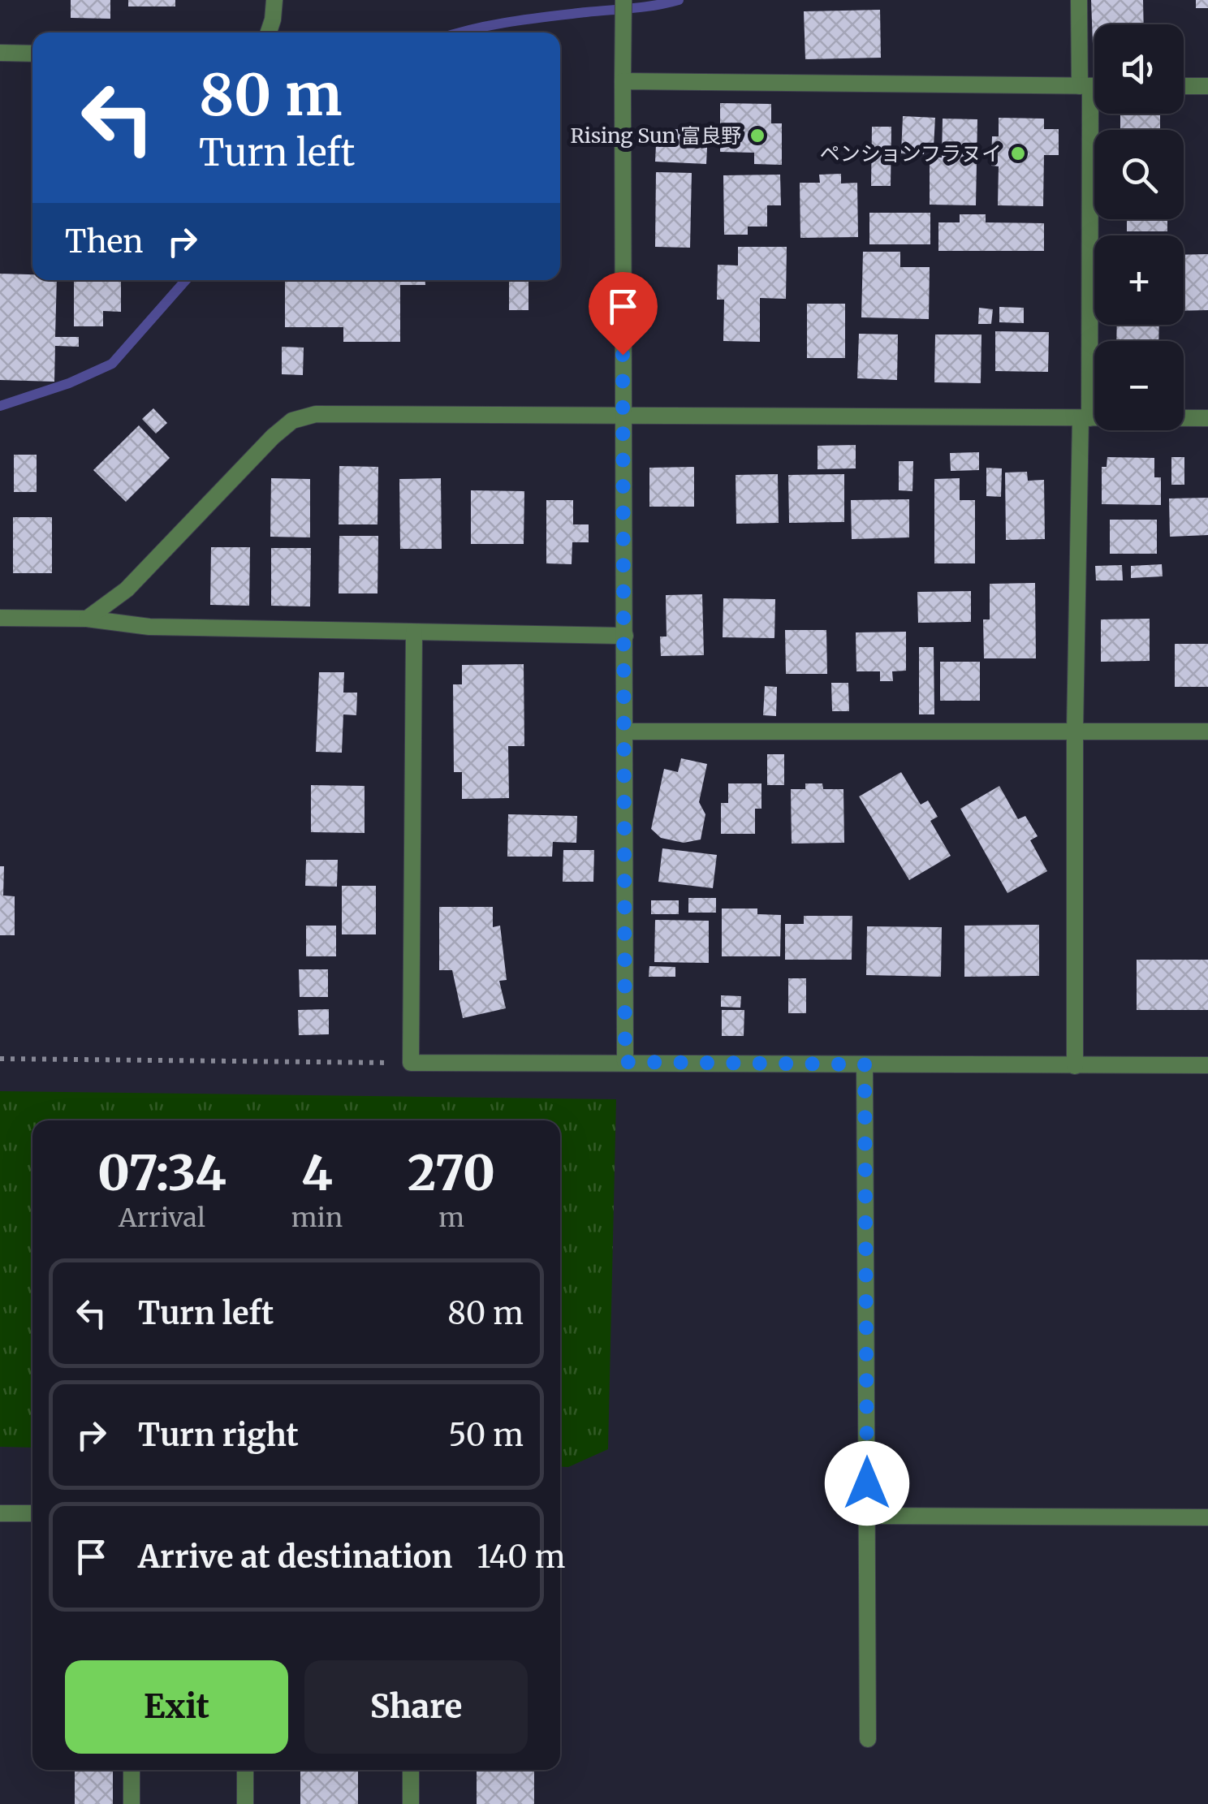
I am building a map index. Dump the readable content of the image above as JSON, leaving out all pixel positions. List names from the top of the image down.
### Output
{
  "places": ["Rising Sun 富良野", "ペンションフラヌイ"],
  "page": {
    "map_buttons": ["+", "−"],
    "turn": ["80 m", "Turn left"],
    "then": "Then",
    "eta": [
      "07:34",
      "Arrival",
      "4",
      "min",
      "270",
      "m"
    ],
    "list": [
      {
        "name": "Turn left",
        "value": "80 m"
      },
      {
        "name": "Turn right",
        "value": "50 m"
      },
      {
        "name": "Arrive at destination",
        "value": "140 m"
      }
    ],
    "buttons": ["Exit", "Share"]
  }
}
